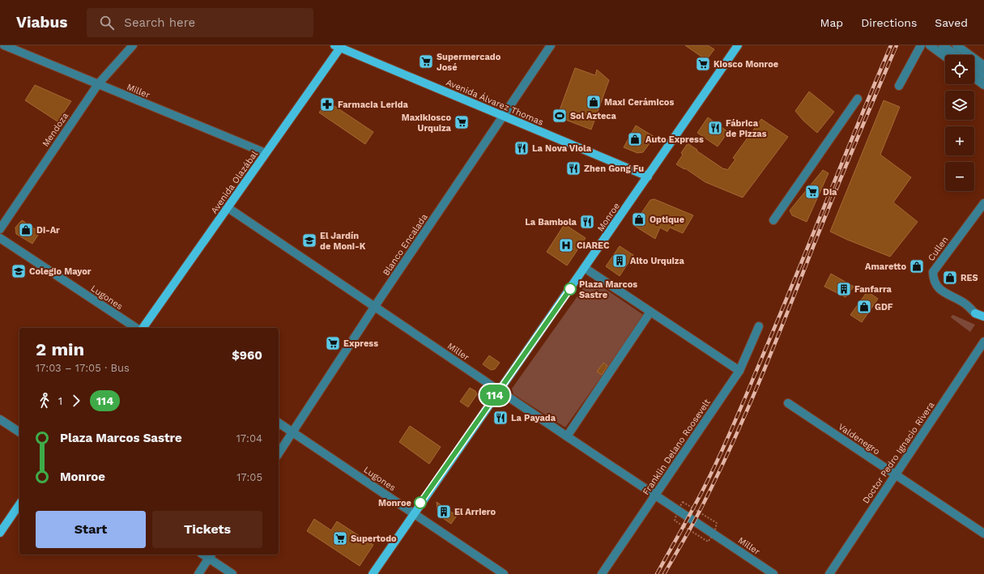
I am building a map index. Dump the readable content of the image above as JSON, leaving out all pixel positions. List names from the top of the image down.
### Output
{
  "streets": {
    "main road": ["Avenida Álvarez Thomas", "Avenida Olazábal", "Monroe"],
    "street": [
      "Miller",
      "Mendoza",
      "Blanco Encalada",
      "Cullen",
      "Lugones",
      "Valdenegro",
      "Franklin Delano Roosevelt",
      "Doctor Pedro Ignacio Rivera"
    ]
  },
  "crossings": [
    ["Miller", "Mendoza"],
    ["Miller", "Avenida Olazábal"],
    ["Miller", "Monroe"],
    ["Miller", "Blanco Encalada"],
    ["Miller", "Franklin Delano Roosevelt"],
    ["Avenida Álvarez Thomas", "Avenida Olazábal"],
    ["Avenida Álvarez Thomas", "Monroe"],
    ["Avenida Álvarez Thomas", "Blanco Encalada"],
    ["Monroe", "Lugones"],
    ["Blanco Encalada", "Lugones"],
    ["Valdenegro", "Doctor Pedro Ignacio Rivera"]
  ],
  "places": {
    "supermarket": [
      "Supermercado José",
      "Kiosco Monroe",
      "Maxikiosco Urquiza",
      "Dia",
      "Express",
      "Supertodo"
    ],
    "shop": [
      "Maxi Cerámicos",
      "Auto Express",
      "Optique",
      "Di-Ar",
      "Amaretto",
      "RES",
      "GDF"
    ],
    "pharmacy": ["Farmacia Lerida"],
    "sports": ["Sol Azteca"],
    "restaurant": [
      "Fábrica de Pizzas",
      "La Nova Viola",
      "Zhen Gong Fu",
      "La Bambola",
      "La Payada"
    ],
    "school or university": ["El Jardín de Moni-K", "Colegio Mayor"],
    "hospital": ["CIAREC"],
    "building": ["Alto Urquiza", "Fanfarra", "El Arriero"],
    "other": ["Plaza Marcos Sastre", "Monroe"]
  },
  "lines": ["bus line 114"],
  "page": {
    "header": "Viabus",
    "search": "Search here",
    "nav": ["Map", "Directions", "Saved"],
    "on_map": "114",
    "map_buttons": ["+", "−"],
    "heading": ["2 min", "17:03 – 17:05 · Bus", "$960"],
    "legs": ["1", "114"],
    "list": [
      {
        "name": "Plaza Marcos Sastre",
        "value": "17:04"
      },
      {
        "name": "Monroe",
        "value": "17:05"
      }
    ],
    "buttons": ["Start", "Tickets"]
  }
}
